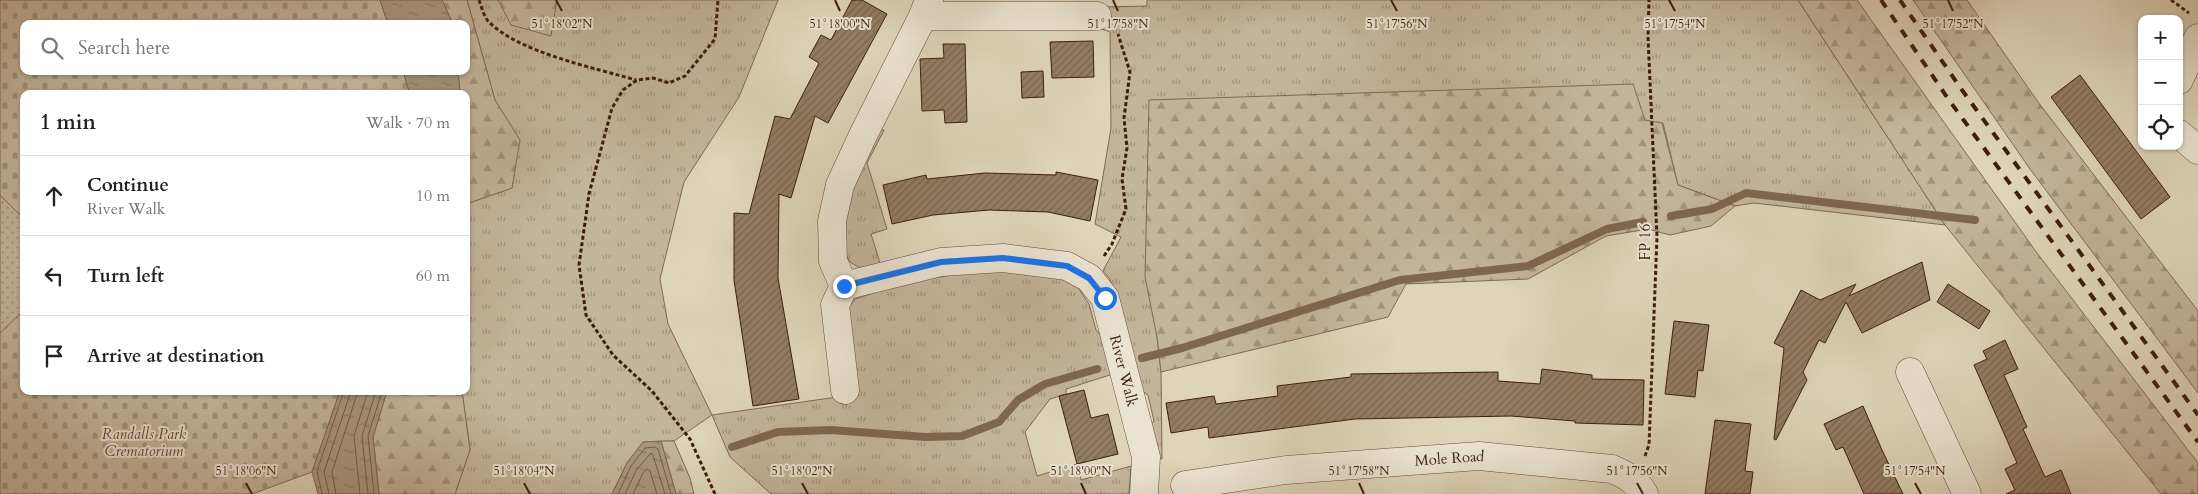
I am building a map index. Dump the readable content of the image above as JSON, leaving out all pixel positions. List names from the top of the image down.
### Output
{
  "streets": {
    "street": ["River Walk", "Mole Road"],
    "path": ["FP 16"]
  },
  "crossings": [
    ["FP 16", "Mole Road"]
  ],
  "parks": ["Randalls Park Crematorium"],
  "page": {
    "map_buttons": ["+", "−"],
    "search": "Search here",
    "heading": ["1 min", "Walk · 70 m"],
    "list": [
      ["Continue", "River Walk", "10 m"],
      ["Turn left", "60 m"],
      "Arrive at destination"
    ]
  },
  "coordinates": [
    "51°18'02\"N",
    "51°18'00\"N",
    "51°17'58\"N",
    "51°17'56\"N",
    "51°17'54\"N",
    "51°17'52\"N",
    "51°18'06\"N",
    "51°18'04\"N"
  ]
}
